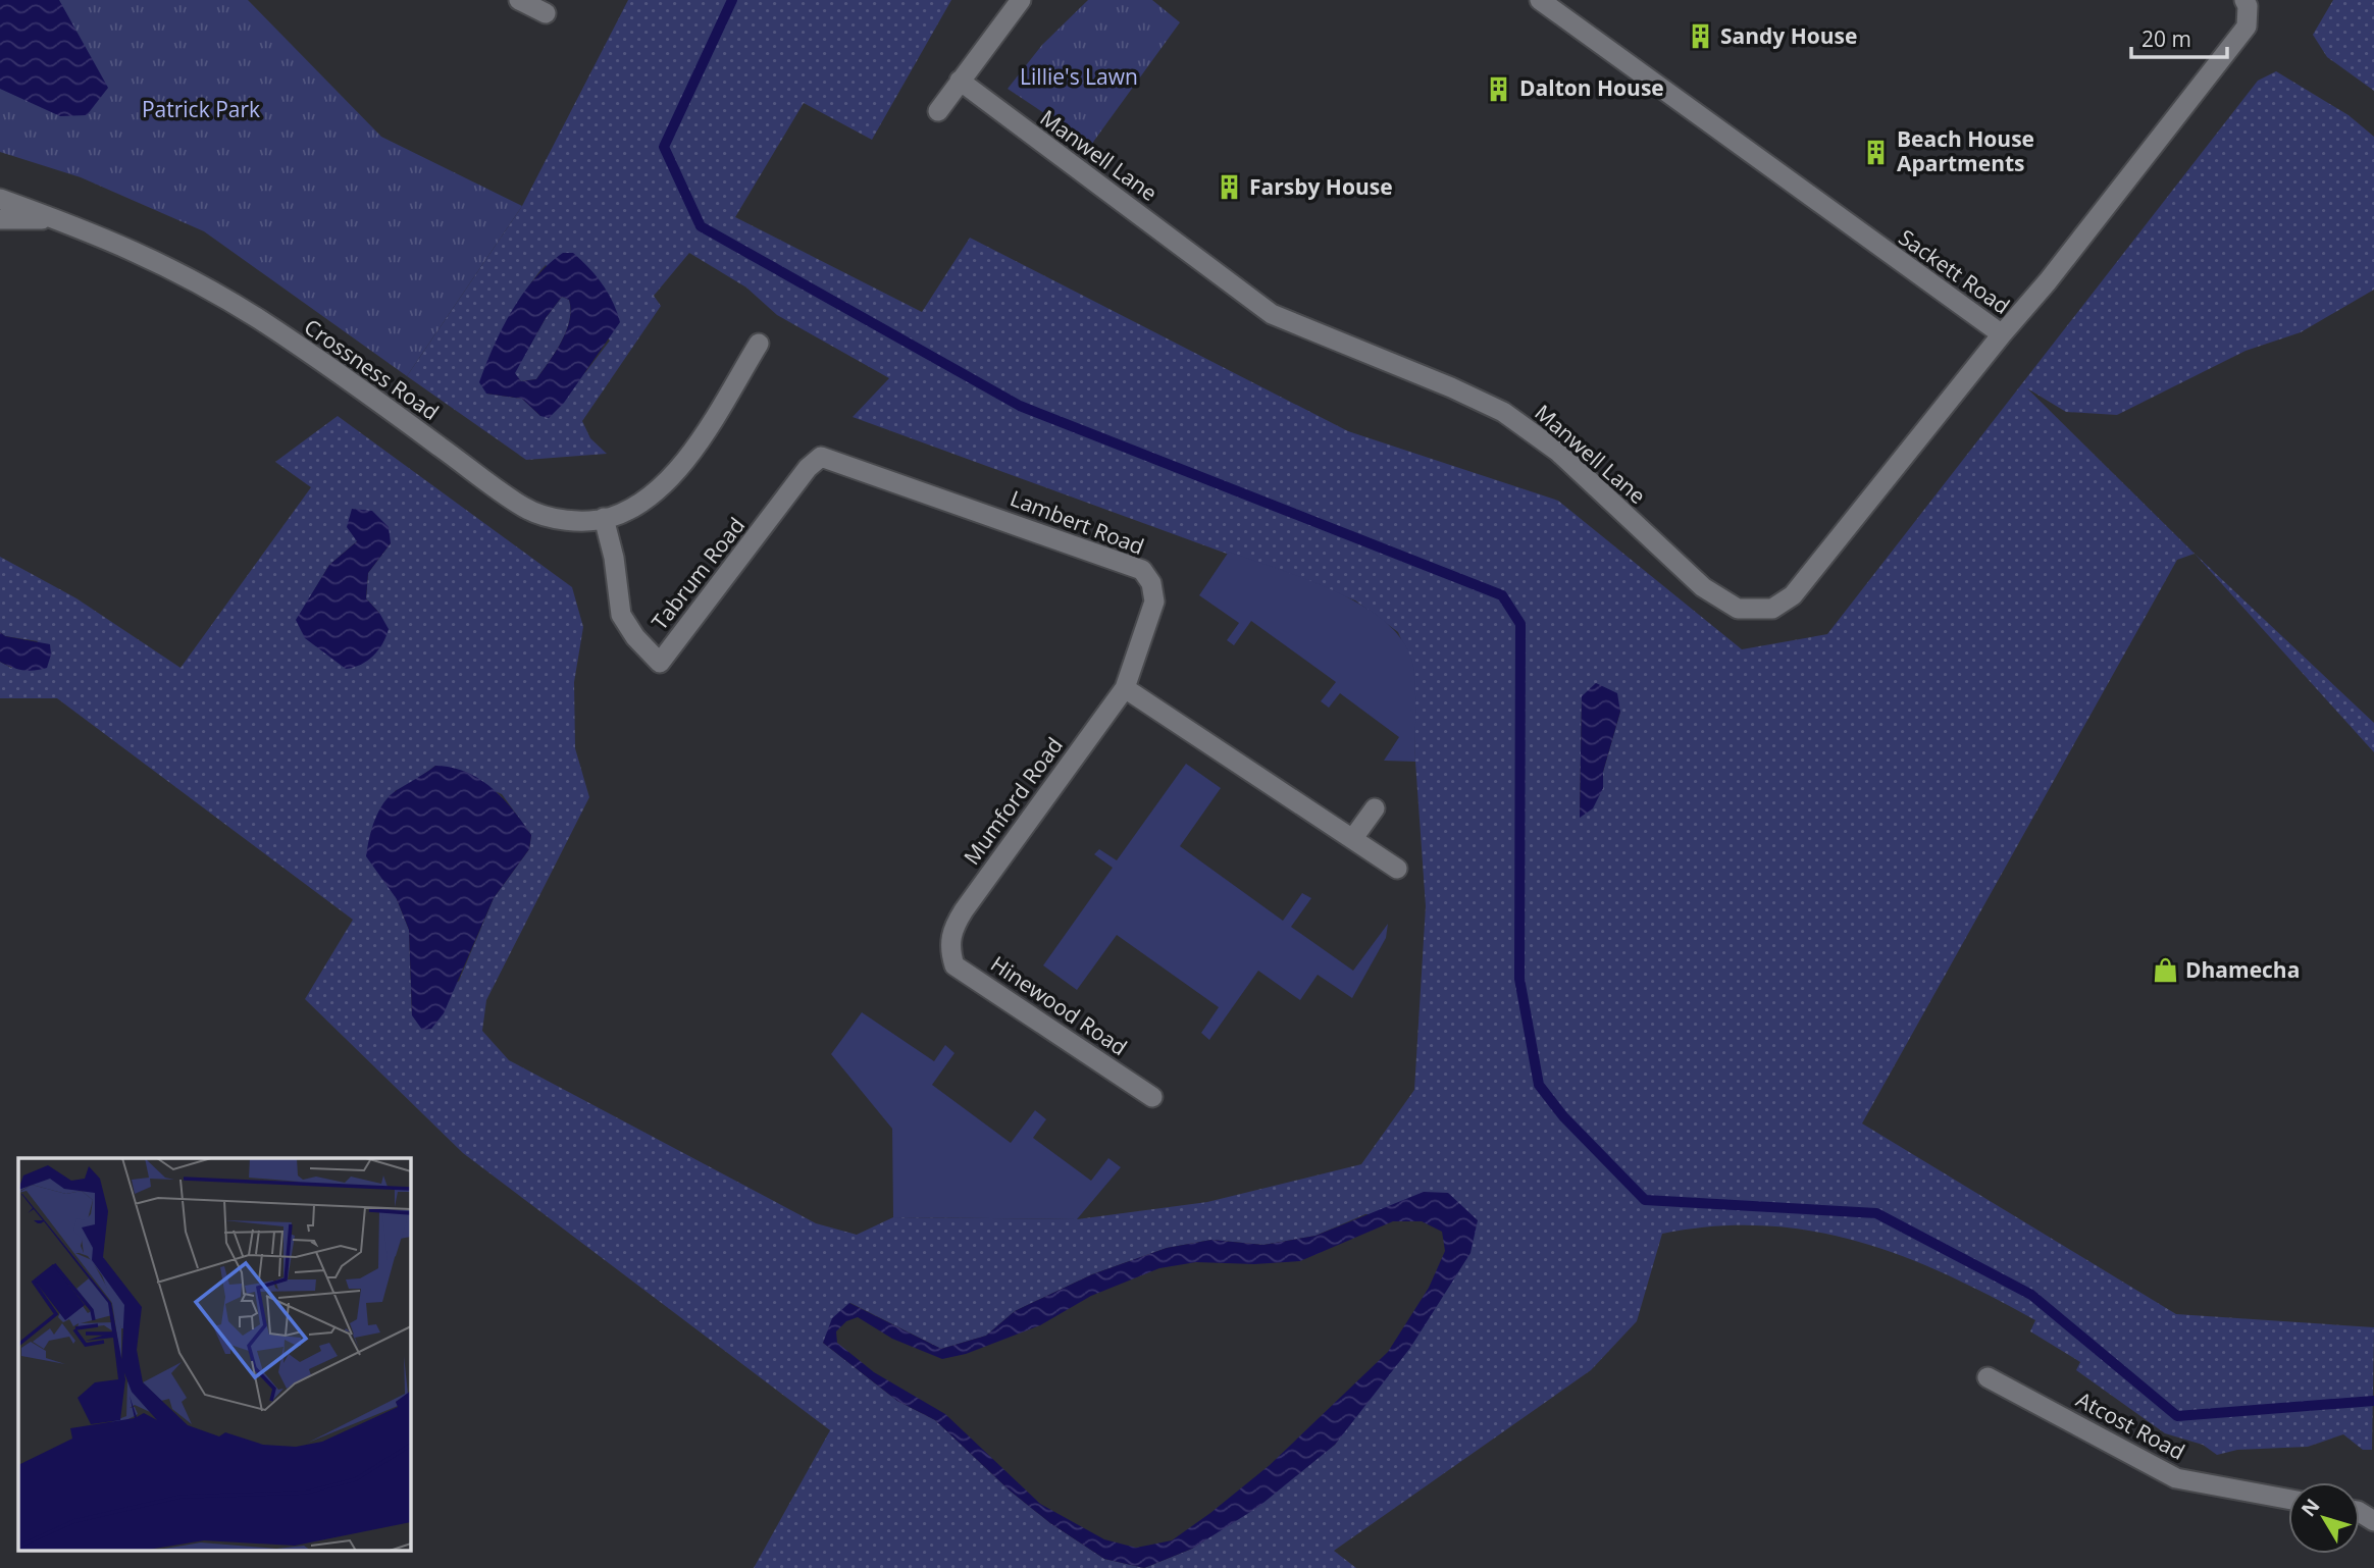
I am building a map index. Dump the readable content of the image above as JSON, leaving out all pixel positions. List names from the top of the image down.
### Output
{
  "streets": {
    "street": [
      "Manwell Lane",
      "Sackett Road",
      "Crossness Road",
      "Lambert Road",
      "Tabrum Road",
      "Mumford Road",
      "Hinewood Road",
      "Atcost Road"
    ]
  },
  "crossings": [
    ["Manwell Lane", "Sackett Road"],
    ["Crossness Road", "Tabrum Road"],
    ["Lambert Road", "Tabrum Road"],
    ["Lambert Road", "Mumford Road"],
    ["Mumford Road", "Hinewood Road"]
  ],
  "parks": ["Lillie's Lawn", "Patrick Park"],
  "places": {
    "building": [
      "Sandy House",
      "Dalton House",
      "Beach House Apartments",
      "Farsby House"
    ],
    "shop": ["Dhamecha"]
  },
  "scale_bar": "20 m",
  "north": "top left"
}
